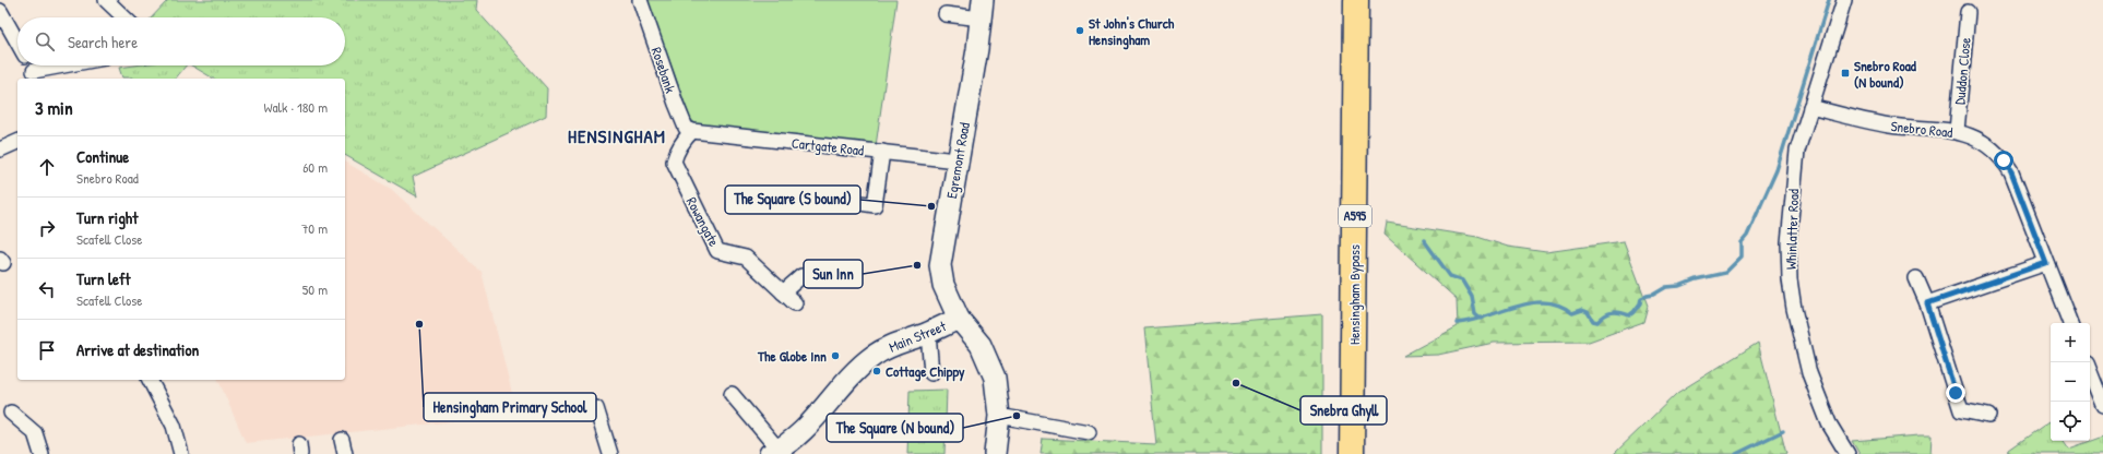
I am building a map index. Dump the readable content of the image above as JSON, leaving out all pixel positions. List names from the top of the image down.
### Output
{
  "streets": {
    "highway": ["A595", "Hensingham Bypass"],
    "main road": ["Egremont Road", "Main Street"],
    "street": [
      "Rosebank",
      "Duddon Close",
      "Snebro Road",
      "Cartgate Road",
      "Rowangate",
      "Whinlatter Road"
    ]
  },
  "crossings": [
    ["Rosebank", "Cartgate Road"],
    ["Rosebank", "Rowangate"],
    ["Duddon Close", "Snebro Road"],
    ["Snebro Road", "Whinlatter Road"],
    ["Cartgate Road", "Egremont Road"],
    ["Cartgate Road", "Rowangate"],
    ["Egremont Road", "Main Street"]
  ],
  "districts": ["HENSINGHAM"],
  "places": {
    "other": [
      "St John's Church Hensingham",
      "The Square (S bound)",
      "Sun Inn",
      "Hensingham Primary School",
      "The Globe Inn",
      "Cottage Chippy",
      "Snebra Ghyll",
      "The Square (N bound)"
    ],
    "transit": ["Snebro Road (N bound)"]
  },
  "page": {
    "search": "Search here",
    "heading": ["3 min", "Walk · 180 m"],
    "list": [
      ["Continue", "Snebro Road", "60 m"],
      ["Turn right", "Scafell Close", "70 m"],
      ["Turn left", "Scafell Close", "50 m"],
      "Arrive at destination"
    ],
    "map_buttons": ["+", "−"]
  }
}
